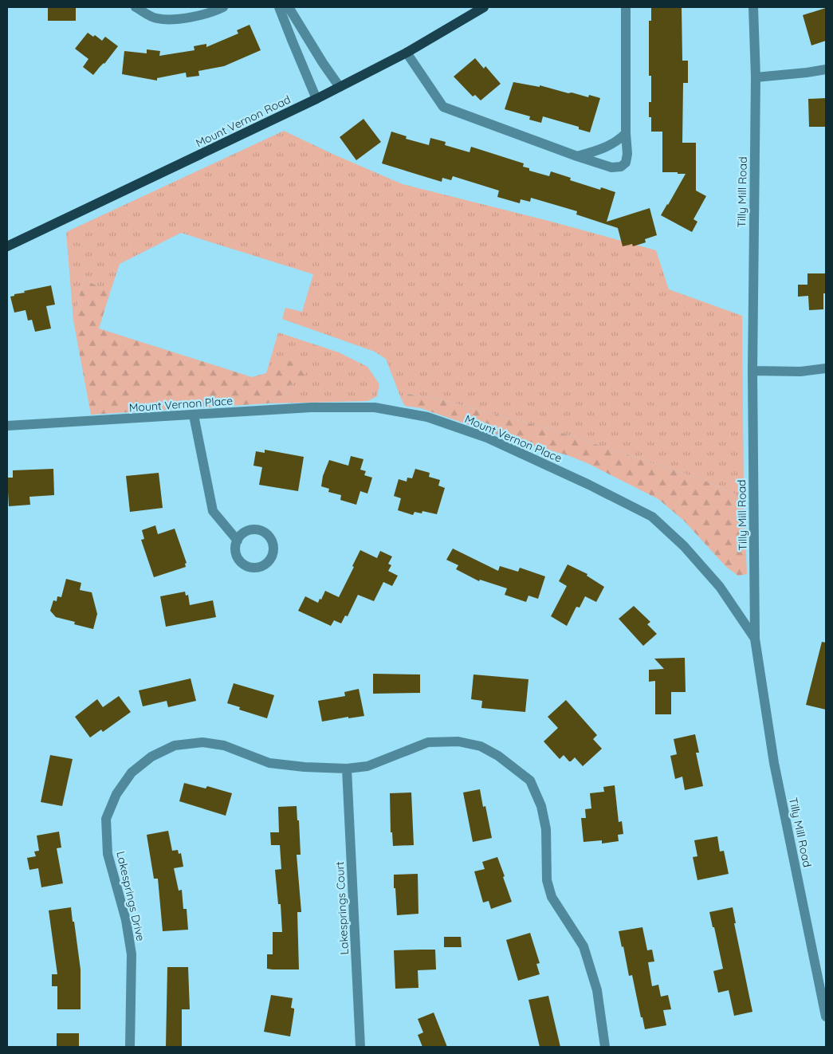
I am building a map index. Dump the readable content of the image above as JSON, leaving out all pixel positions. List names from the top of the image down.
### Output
{
  "streets": {
    "main road": ["Mount Vernon Road"],
    "street": [
      "Tilly Mill Road",
      "Mount Vernon Place",
      "Lakesprings Drive",
      "Lakesprings Court"
    ]
  },
  "crossings": [
    ["Tilly Mill Road", "Mount Vernon Place"],
    ["Lakesprings Drive", "Lakesprings Court"]
  ]
}
